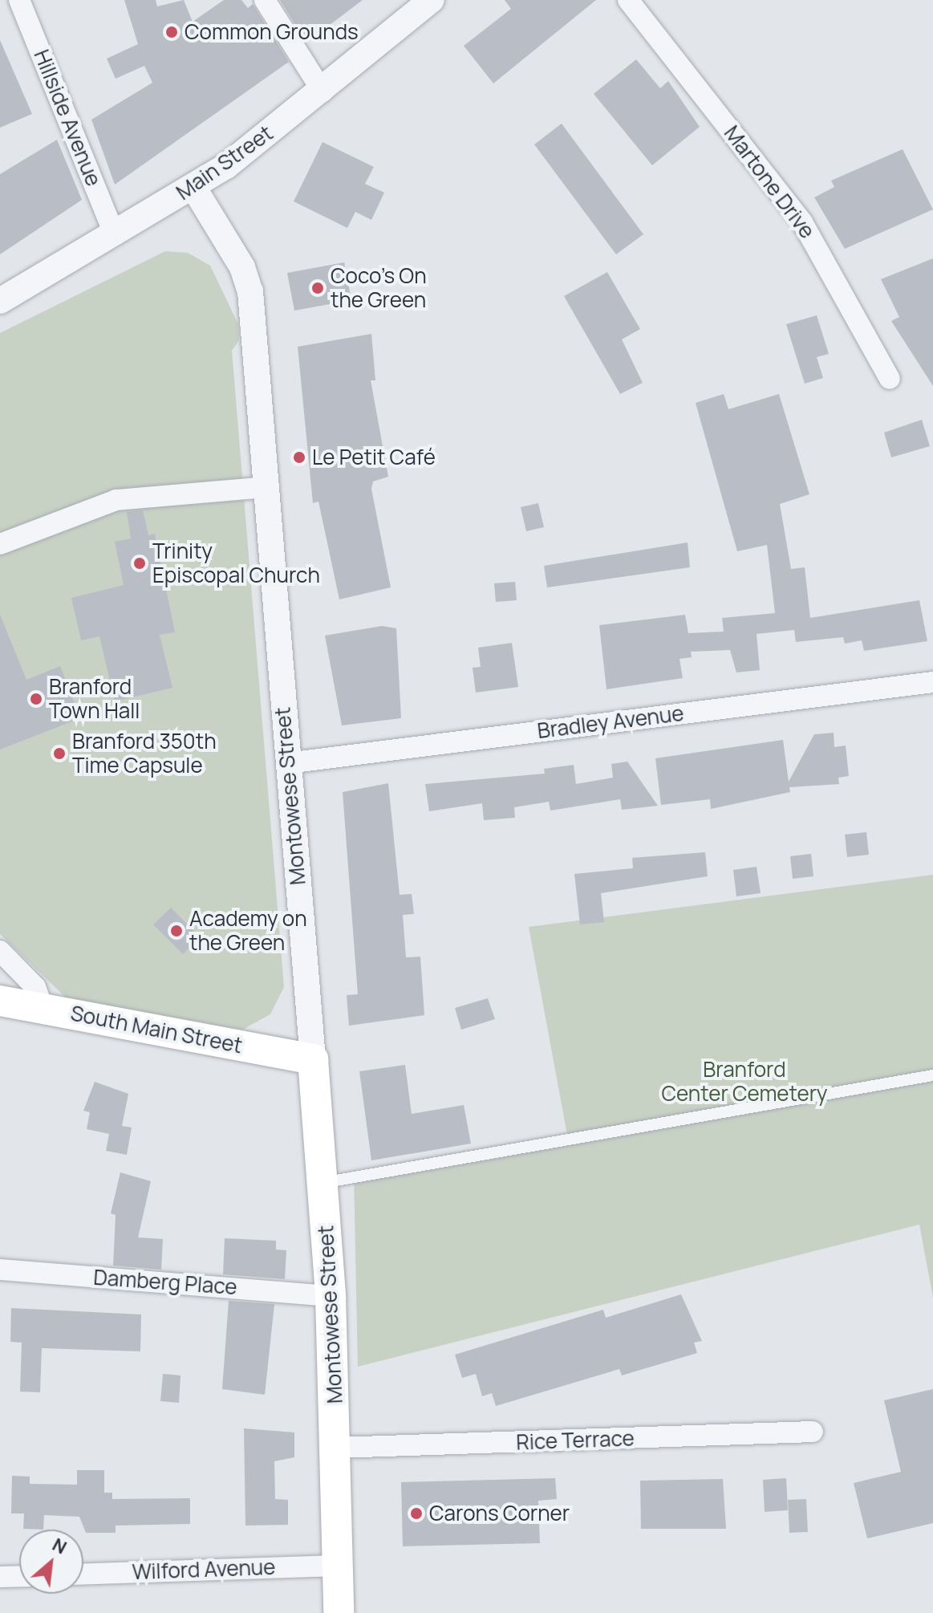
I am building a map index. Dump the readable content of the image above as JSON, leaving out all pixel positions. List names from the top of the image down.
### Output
{
  "streets": {
    "main road": ["Montowese Street", "South Main Street"],
    "street": [
      "Hillside Avenue",
      "Main Street",
      "Martone Drive",
      "Bradley Avenue",
      "Damberg Place",
      "Rice Terrace",
      "Wilford Avenue"
    ]
  },
  "crossings": [
    ["Hillside Avenue", "Main Street"],
    ["Main Street", "Montowese Street"],
    ["Bradley Avenue", "Montowese Street"],
    ["Montowese Street", "South Main Street"],
    ["Montowese Street", "Damberg Place"],
    ["Montowese Street", "Rice Terrace"],
    ["Montowese Street", "Wilford Avenue"]
  ],
  "parks": ["Branford Center Cemetery"],
  "places": [
    "Common Grounds",
    "Coco's On the Green",
    "Le Petit Café",
    "Trinity Episcopal Church",
    "Branford Town Hall",
    "Branford 350th Time Capsule",
    "Academy on the Green",
    "Carons Corner"
  ],
  "north": "top right"
}
